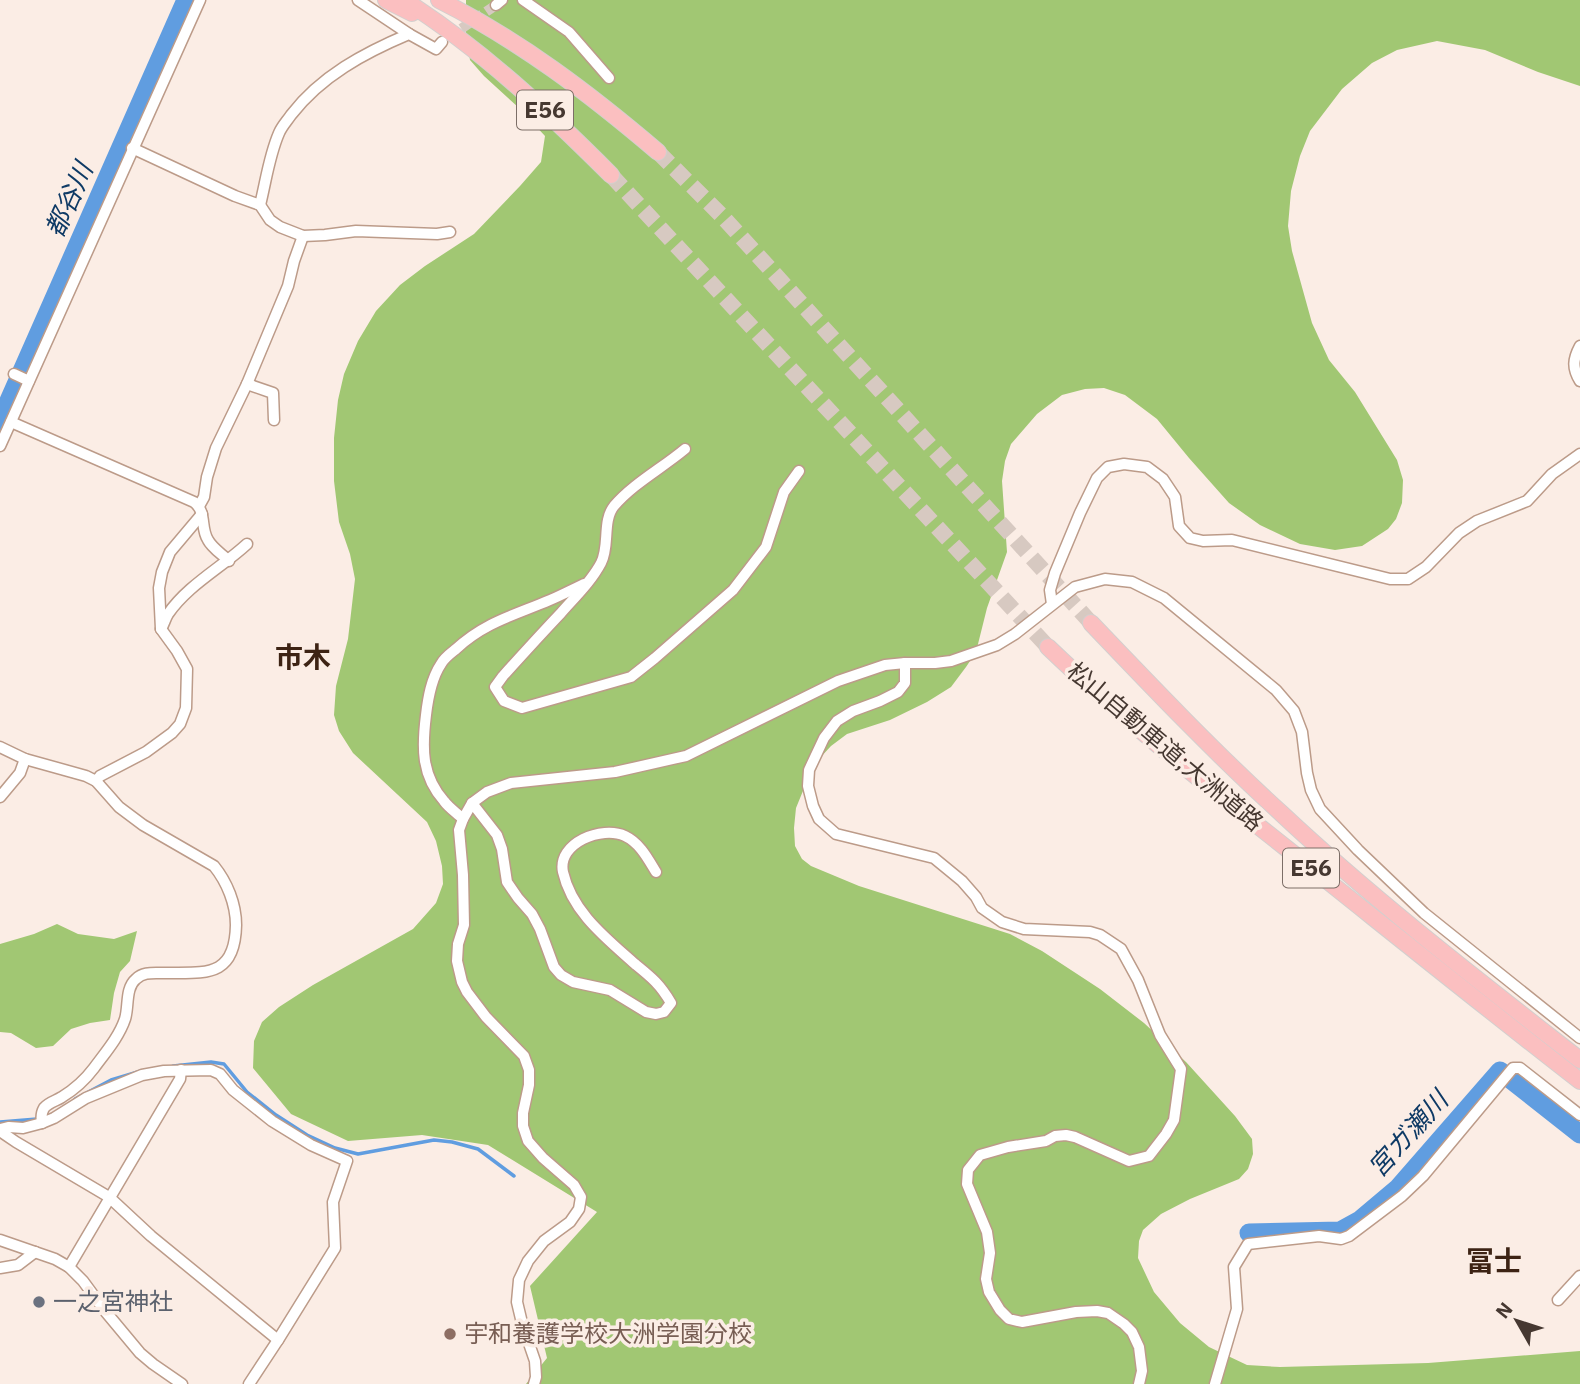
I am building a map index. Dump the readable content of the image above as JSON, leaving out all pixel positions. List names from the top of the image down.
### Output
{
  "streets": {
    "highway": ["E56", "松山自動車道;大洲道路"]
  },
  "districts": ["市木", "冨士"],
  "water": ["都谷川", "宮ガ瀬川"],
  "places": ["一之宮神社", "宇和養護学校大洲学園分校"],
  "north": "top left"
}
